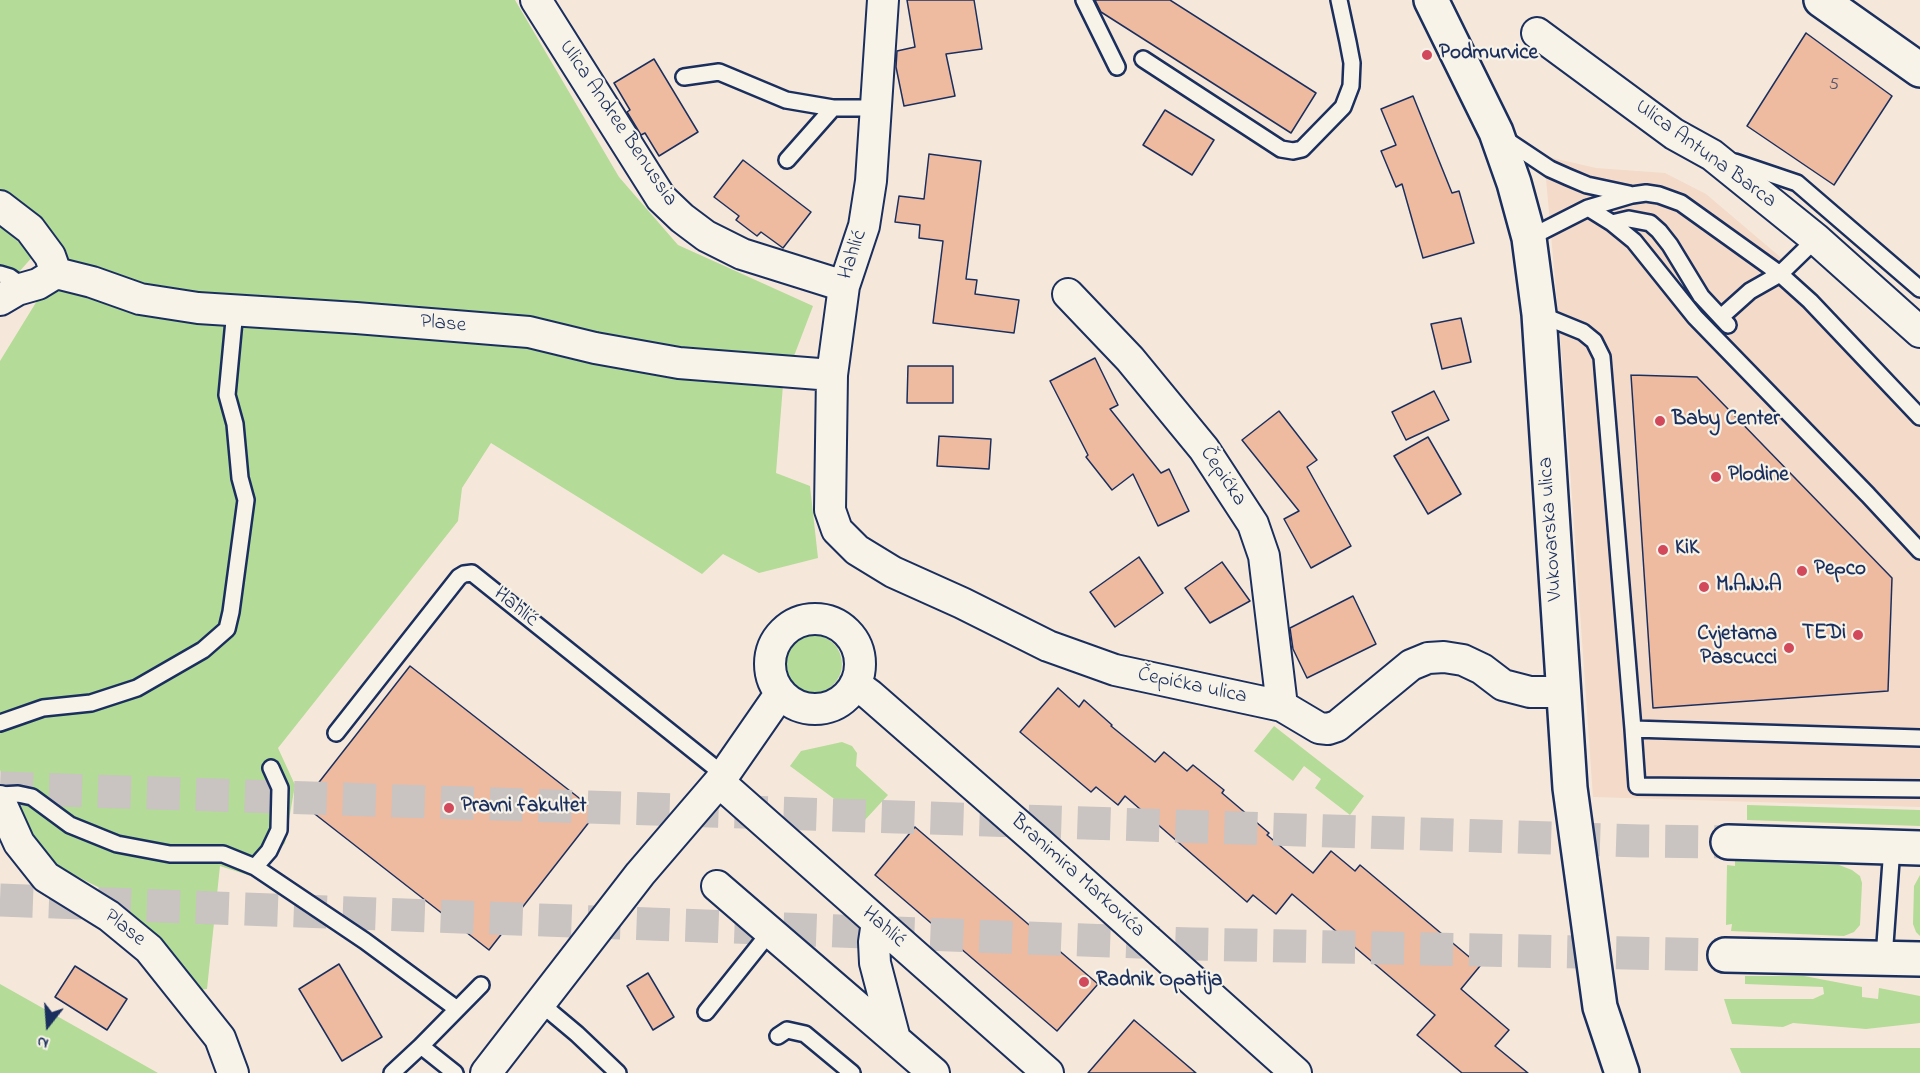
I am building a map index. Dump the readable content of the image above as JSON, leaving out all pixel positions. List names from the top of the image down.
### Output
{
  "streets": {
    "main road": ["Vukovarska ulica"],
    "street": [
      "Ulica Andree Benussia",
      "Ulica Antuna Barca",
      "Hahlić",
      "Plase",
      "Čepićka",
      "Čepićka ulica",
      "Branimira Markovića"
    ]
  },
  "crossings": [
    ["Ulica Andree Benussia", "Hahlić"],
    ["Hahlić", "Plase"],
    ["Hahlić", "Čepićka ulica"],
    ["Čepićka", "Čepićka ulica"],
    ["Vukovarska ulica", "Čepićka ulica"]
  ],
  "places": [
    "Podmurvice",
    "Baby Center",
    "Plodine",
    "KiK",
    "Pepco",
    "M.A.N.A",
    "TEDi",
    "Cvjetarna Pascucci",
    "Pravni fakultet",
    "Radnik Opatija"
  ],
  "house_numbers": ["5"],
  "north": "bottom"
}
